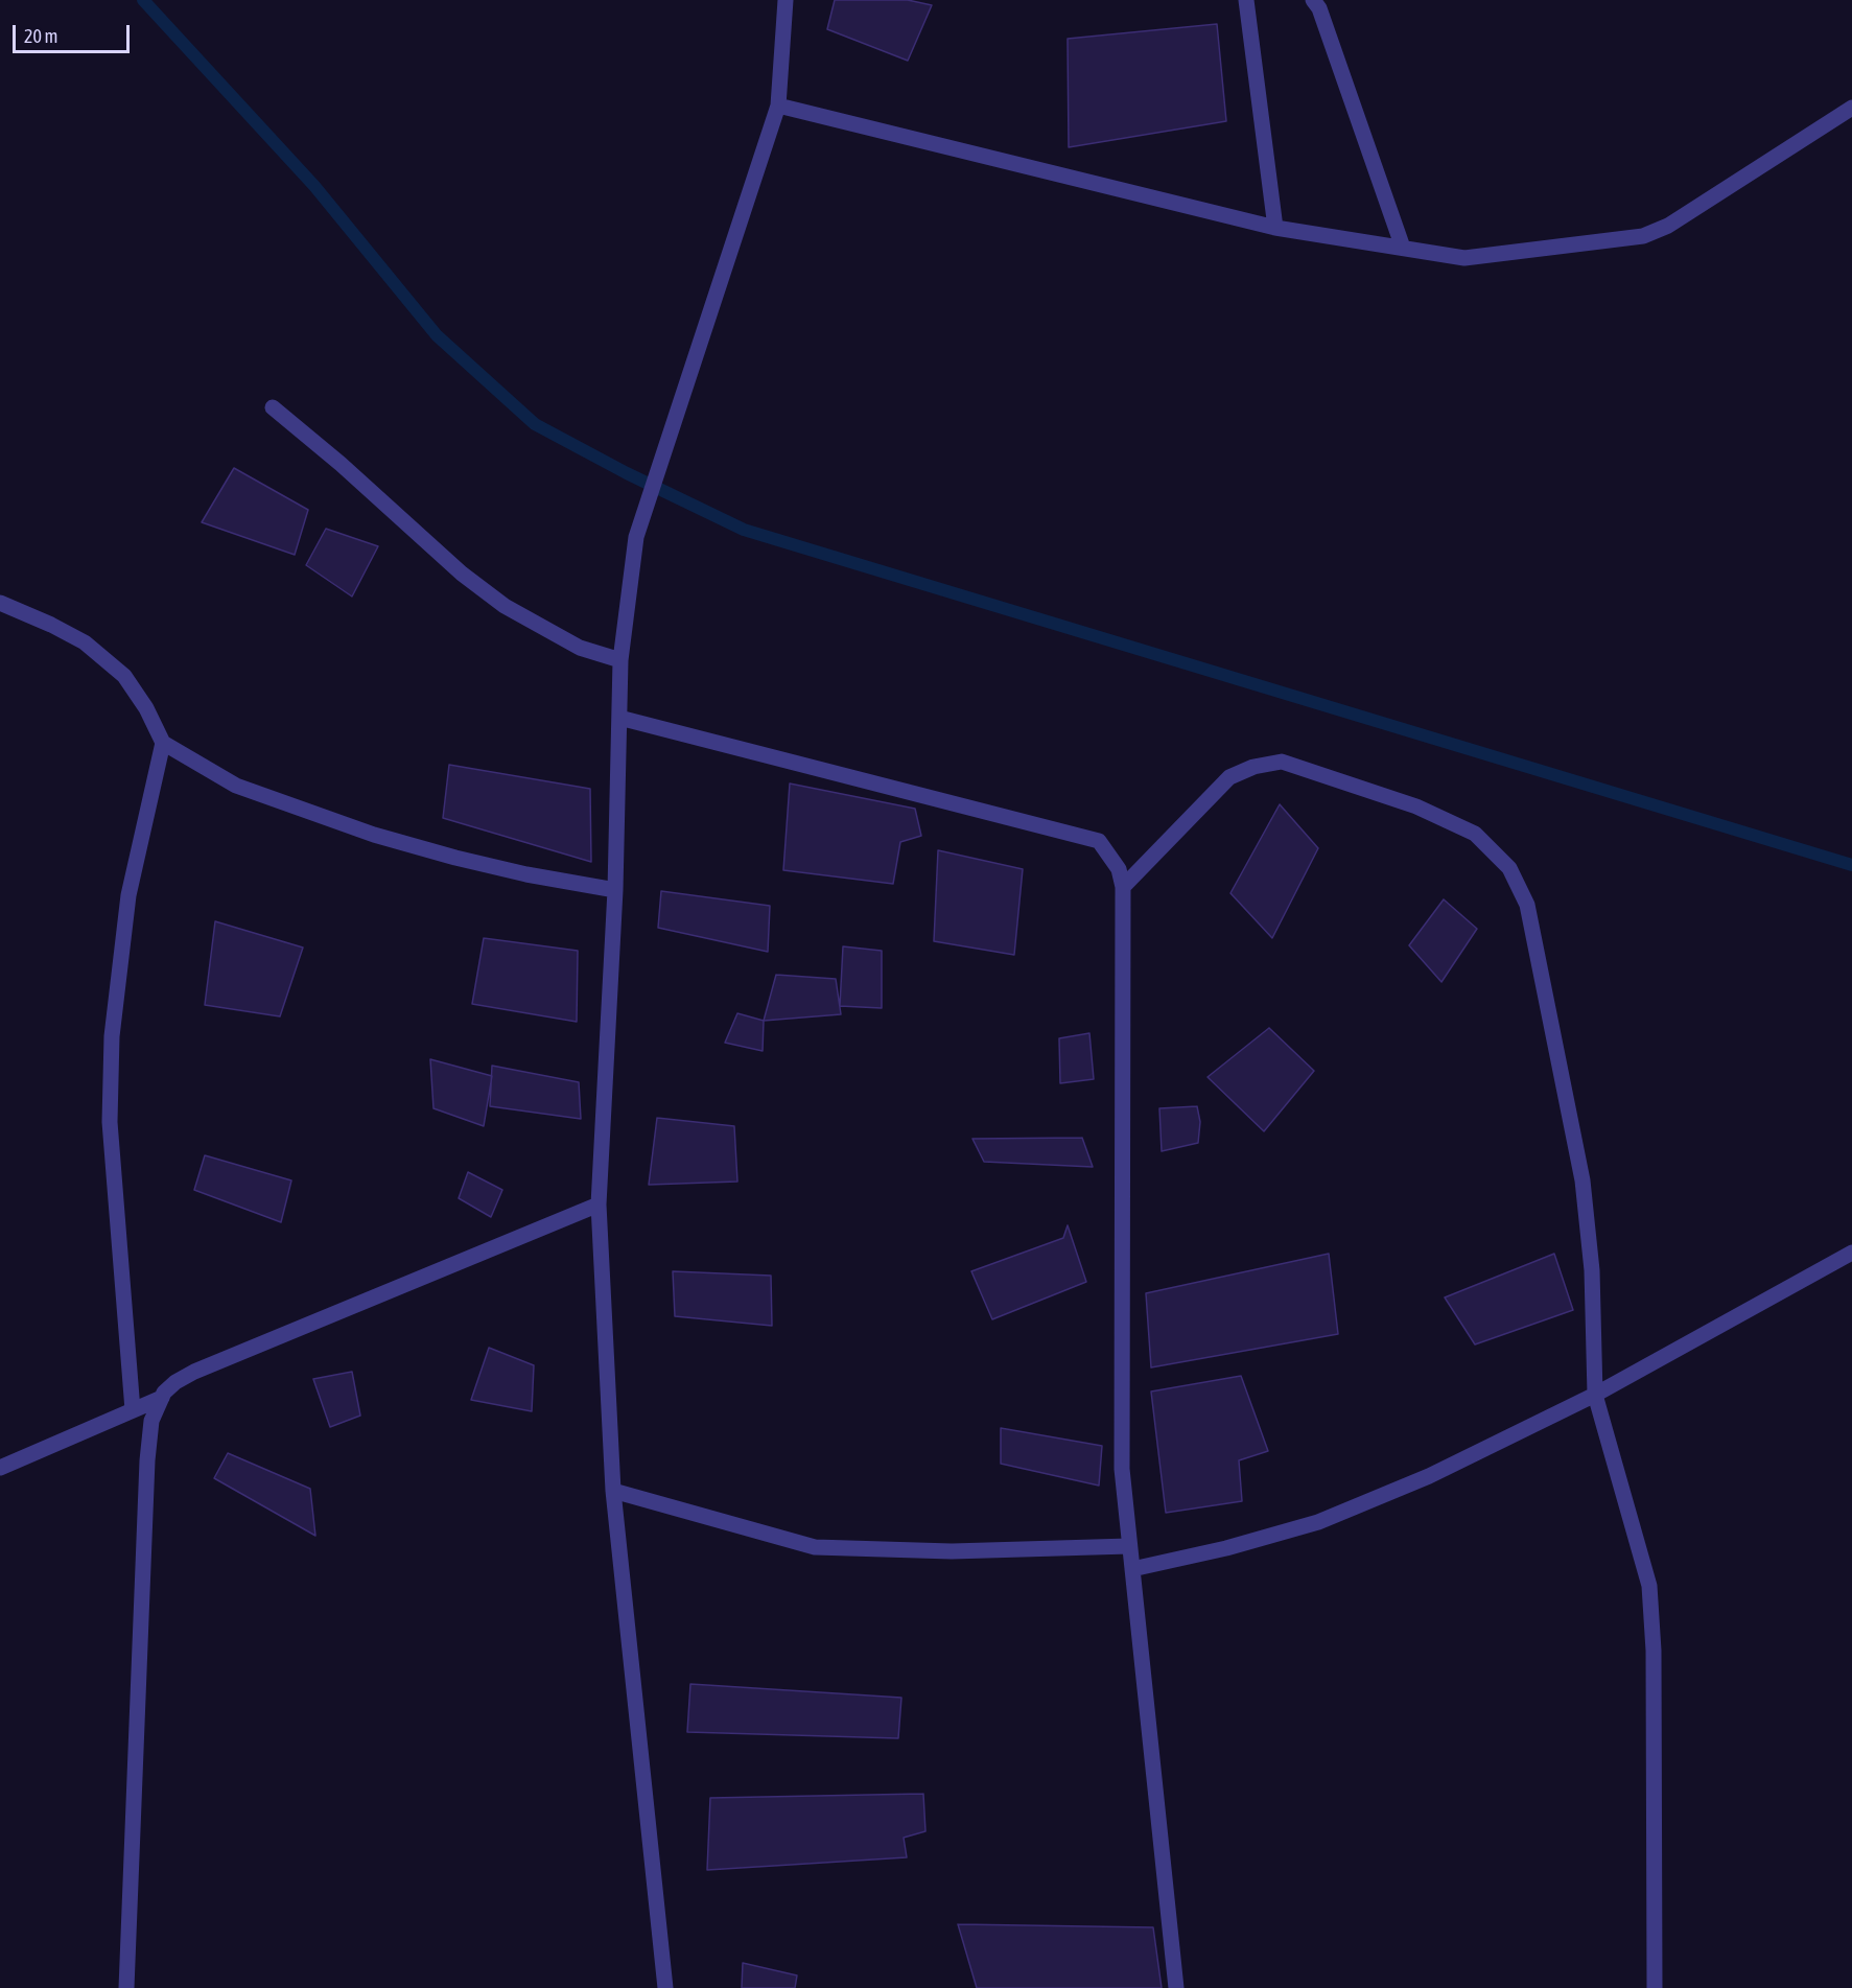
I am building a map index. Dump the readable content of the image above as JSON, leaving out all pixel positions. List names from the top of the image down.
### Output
{
  "scale_bar": "20 m"
}
